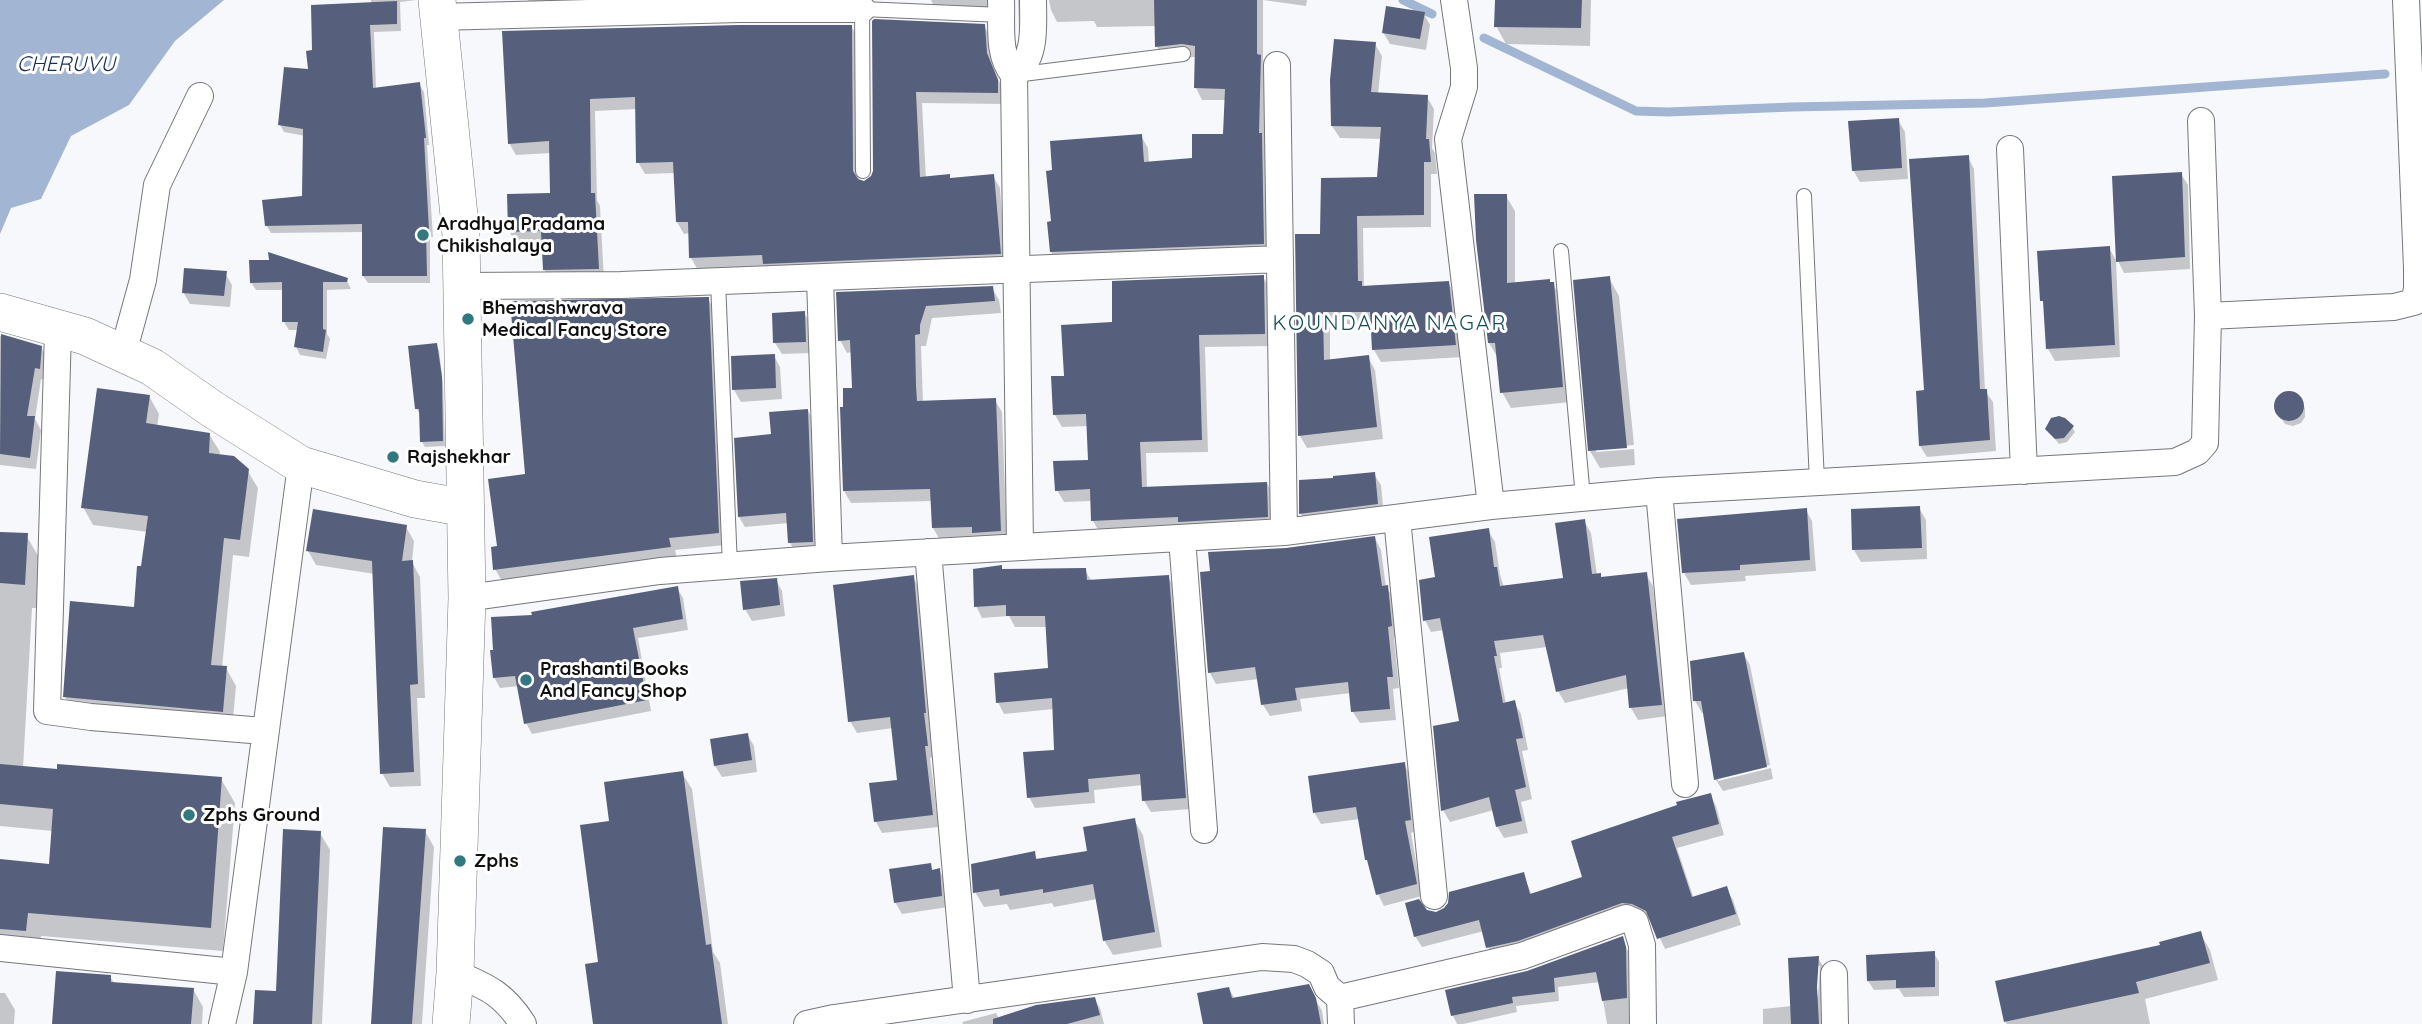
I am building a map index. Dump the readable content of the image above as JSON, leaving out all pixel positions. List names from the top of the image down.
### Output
{
  "districts": ["KOUNDANYA NAGAR"],
  "water": ["CHERUVU"],
  "places": [
    "Aradhya Pradama Chikishalaya",
    "Bhemashwrava Medical Fancy Store",
    "Rajshekhar",
    "Prashanti Books And Fancy Shop",
    "Zphs Ground",
    "Zphs"
  ]
}
